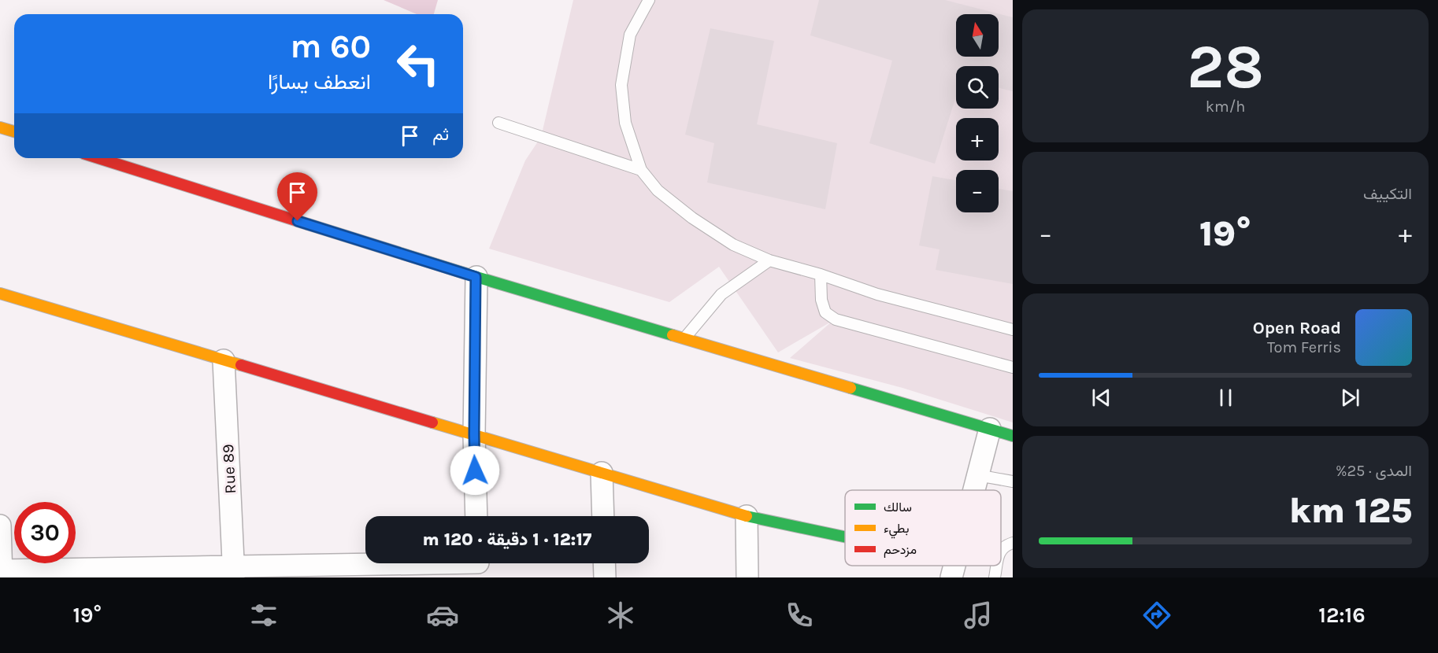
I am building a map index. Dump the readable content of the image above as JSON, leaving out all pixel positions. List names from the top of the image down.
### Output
{
  "streets": {
    "street": ["Rue 89"]
  },
  "legend": ["سالك", "بطيء", "مزدحم"],
  "north": "top",
  "page": {
    "tile": [
      ["28", "km/h"],
      "التكييف",
      ["المدى · 25%", "125 km"]
    ],
    "map_buttons": ["+", "−"],
    "turn": ["60 m", "انعطف يسارًا"],
    "then": "ثم",
    "heat": ["−", "19°", "+"],
    "song": ["Open Road", "Tom Ferris"],
    "limit": "30",
    "trip": "12:17 · 1 دقيقة · 120 m",
    "tabs": ["12:16", "19°"]
  }
}
